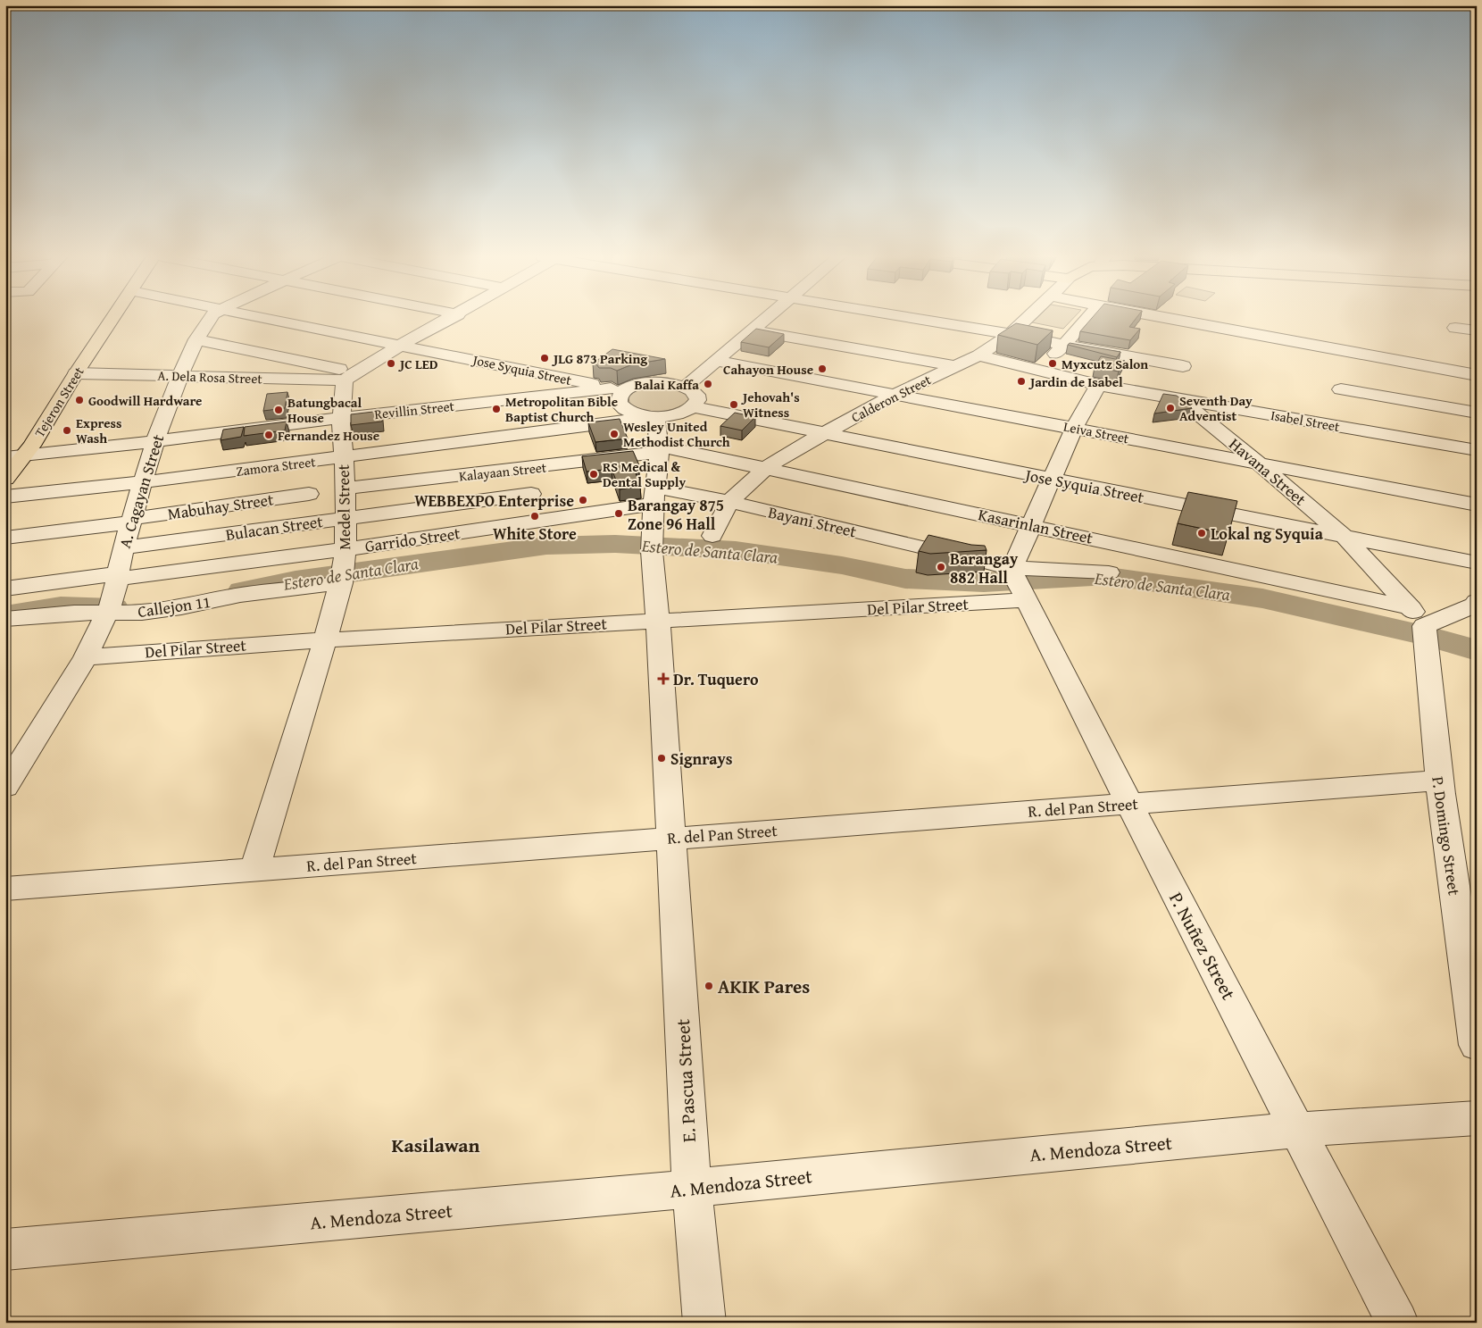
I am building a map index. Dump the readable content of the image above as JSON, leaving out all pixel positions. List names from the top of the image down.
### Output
{
  "streets": {
    "main road": ["Tejeron Street"],
    "street": [
      "Jose Syquia Street",
      "A. Dela Rosa Street",
      "Calderon Street",
      "Revillin Street",
      "Isabel Street",
      "Leiva Street",
      "Zamora Street",
      "Kalayaan Street",
      "Havana Street",
      "A. Cagayan Street",
      "Mabuhay Street",
      "Medel Street",
      "Bayani Street",
      "Kasarinlan Street",
      "Bulacan Street",
      "Garrido Street",
      "Callejon 11",
      "Del Pilar Street",
      "R. del Pan Street",
      "P. Domingo Street",
      "P. Nuñez Street",
      "E. Pascua Street",
      "A. Mendoza Street"
    ]
  },
  "crossings": [
    ["Jose Syquia Street", "Calderon Street"],
    ["Jose Syquia Street", "Revillin Street"],
    ["Jose Syquia Street", "Zamora Street"],
    ["Jose Syquia Street", "Havana Street"],
    ["A. Dela Rosa Street", "Tejeron Street"],
    ["A. Dela Rosa Street", "A. Cagayan Street"],
    ["A. Dela Rosa Street", "Medel Street"],
    ["Calderon Street", "Isabel Street"],
    ["Calderon Street", "Leiva Street"],
    ["Calderon Street", "Bayani Street"],
    ["Calderon Street", "Kasarinlan Street"],
    ["Tejeron Street", "Revillin Street"],
    ["Revillin Street", "A. Cagayan Street"],
    ["Revillin Street", "Medel Street"],
    ["Isabel Street", "Havana Street"],
    ["Leiva Street", "Havana Street"],
    ["Zamora Street", "A. Cagayan Street"],
    ["Zamora Street", "Medel Street"],
    ["Zamora Street", "E. Pascua Street"],
    ["Kalayaan Street", "Medel Street"],
    ["Kalayaan Street", "Kasarinlan Street"],
    ["Kalayaan Street", "E. Pascua Street"],
    ["Havana Street", "Kasarinlan Street"],
    ["Havana Street", "P. Domingo Street"],
    ["A. Cagayan Street", "Mabuhay Street"],
    ["A. Cagayan Street", "Bulacan Street"],
    ["A. Cagayan Street", "Garrido Street"],
    ["A. Cagayan Street", "Callejon 11"],
    ["A. Cagayan Street", "Del Pilar Street"],
    ["Medel Street", "Bulacan Street"],
    ["Medel Street", "Garrido Street"],
    ["Medel Street", "Callejon 11"],
    ["Medel Street", "Del Pilar Street"],
    ["Medel Street", "R. del Pan Street"],
    ["Bayani Street", "Garrido Street"],
    ["Bayani Street", "E. Pascua Street"],
    ["Kasarinlan Street", "P. Domingo Street"],
    ["Kasarinlan Street", "E. Pascua Street"],
    ["Garrido Street", "Callejon 11"],
    ["Garrido Street", "E. Pascua Street"],
    ["Del Pilar Street", "P. Nuñez Street"],
    ["Del Pilar Street", "E. Pascua Street"],
    ["R. del Pan Street", "P. Domingo Street"],
    ["R. del Pan Street", "P. Nuñez Street"],
    ["R. del Pan Street", "E. Pascua Street"],
    ["P. Nuñez Street", "A. Mendoza Street"],
    ["E. Pascua Street", "A. Mendoza Street"]
  ],
  "districts": ["Kasilawan"],
  "water": ["Estero de Santa Clara"],
  "places": {
    "other": [
      "JLG 873 Parking",
      "JC LED",
      "Myxcutz Salon",
      "Cahayon House",
      "Jardin de Isabel",
      "Balai Kaffa",
      "Goodwill Hardware",
      "Jehovah's Witness",
      "Seventh Day Adventist",
      "Metropolitan Bible Baptist Church",
      "Batungbacal House",
      "Express Wash",
      "Wesley United Methodist Church",
      "Fernandez House",
      "RS Medical & Dental Supply",
      "WEBBEXPO Enterprise",
      "Barangay 875 Zone 96 Hall",
      "White Store",
      "Lokal ng Syquia",
      "Barangay 882 Hall",
      "Signrays",
      "AKIK Pares"
    ],
    "health": ["Dr. Tuquero"]
  }
}
